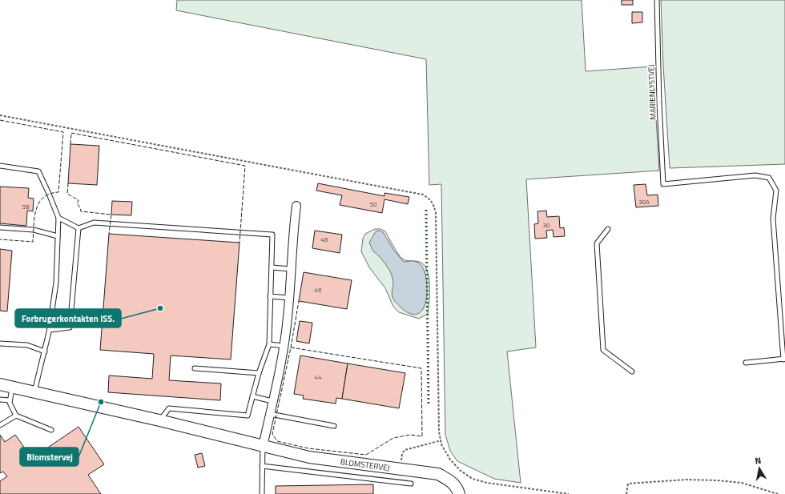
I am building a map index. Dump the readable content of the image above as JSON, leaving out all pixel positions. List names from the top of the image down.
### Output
{
  "streets": {
    "street": ["BLOMSTERVEJ"],
    "lane": ["MARIENLYSTVEJ"]
  },
  "places": ["Forbrugerkontakten ISS.", "Blomstervej"],
  "house_numbers": [
    "30A",
    "50",
    "58",
    "30",
    "48",
    "46",
    "44"
  ],
  "north": "top"
}
